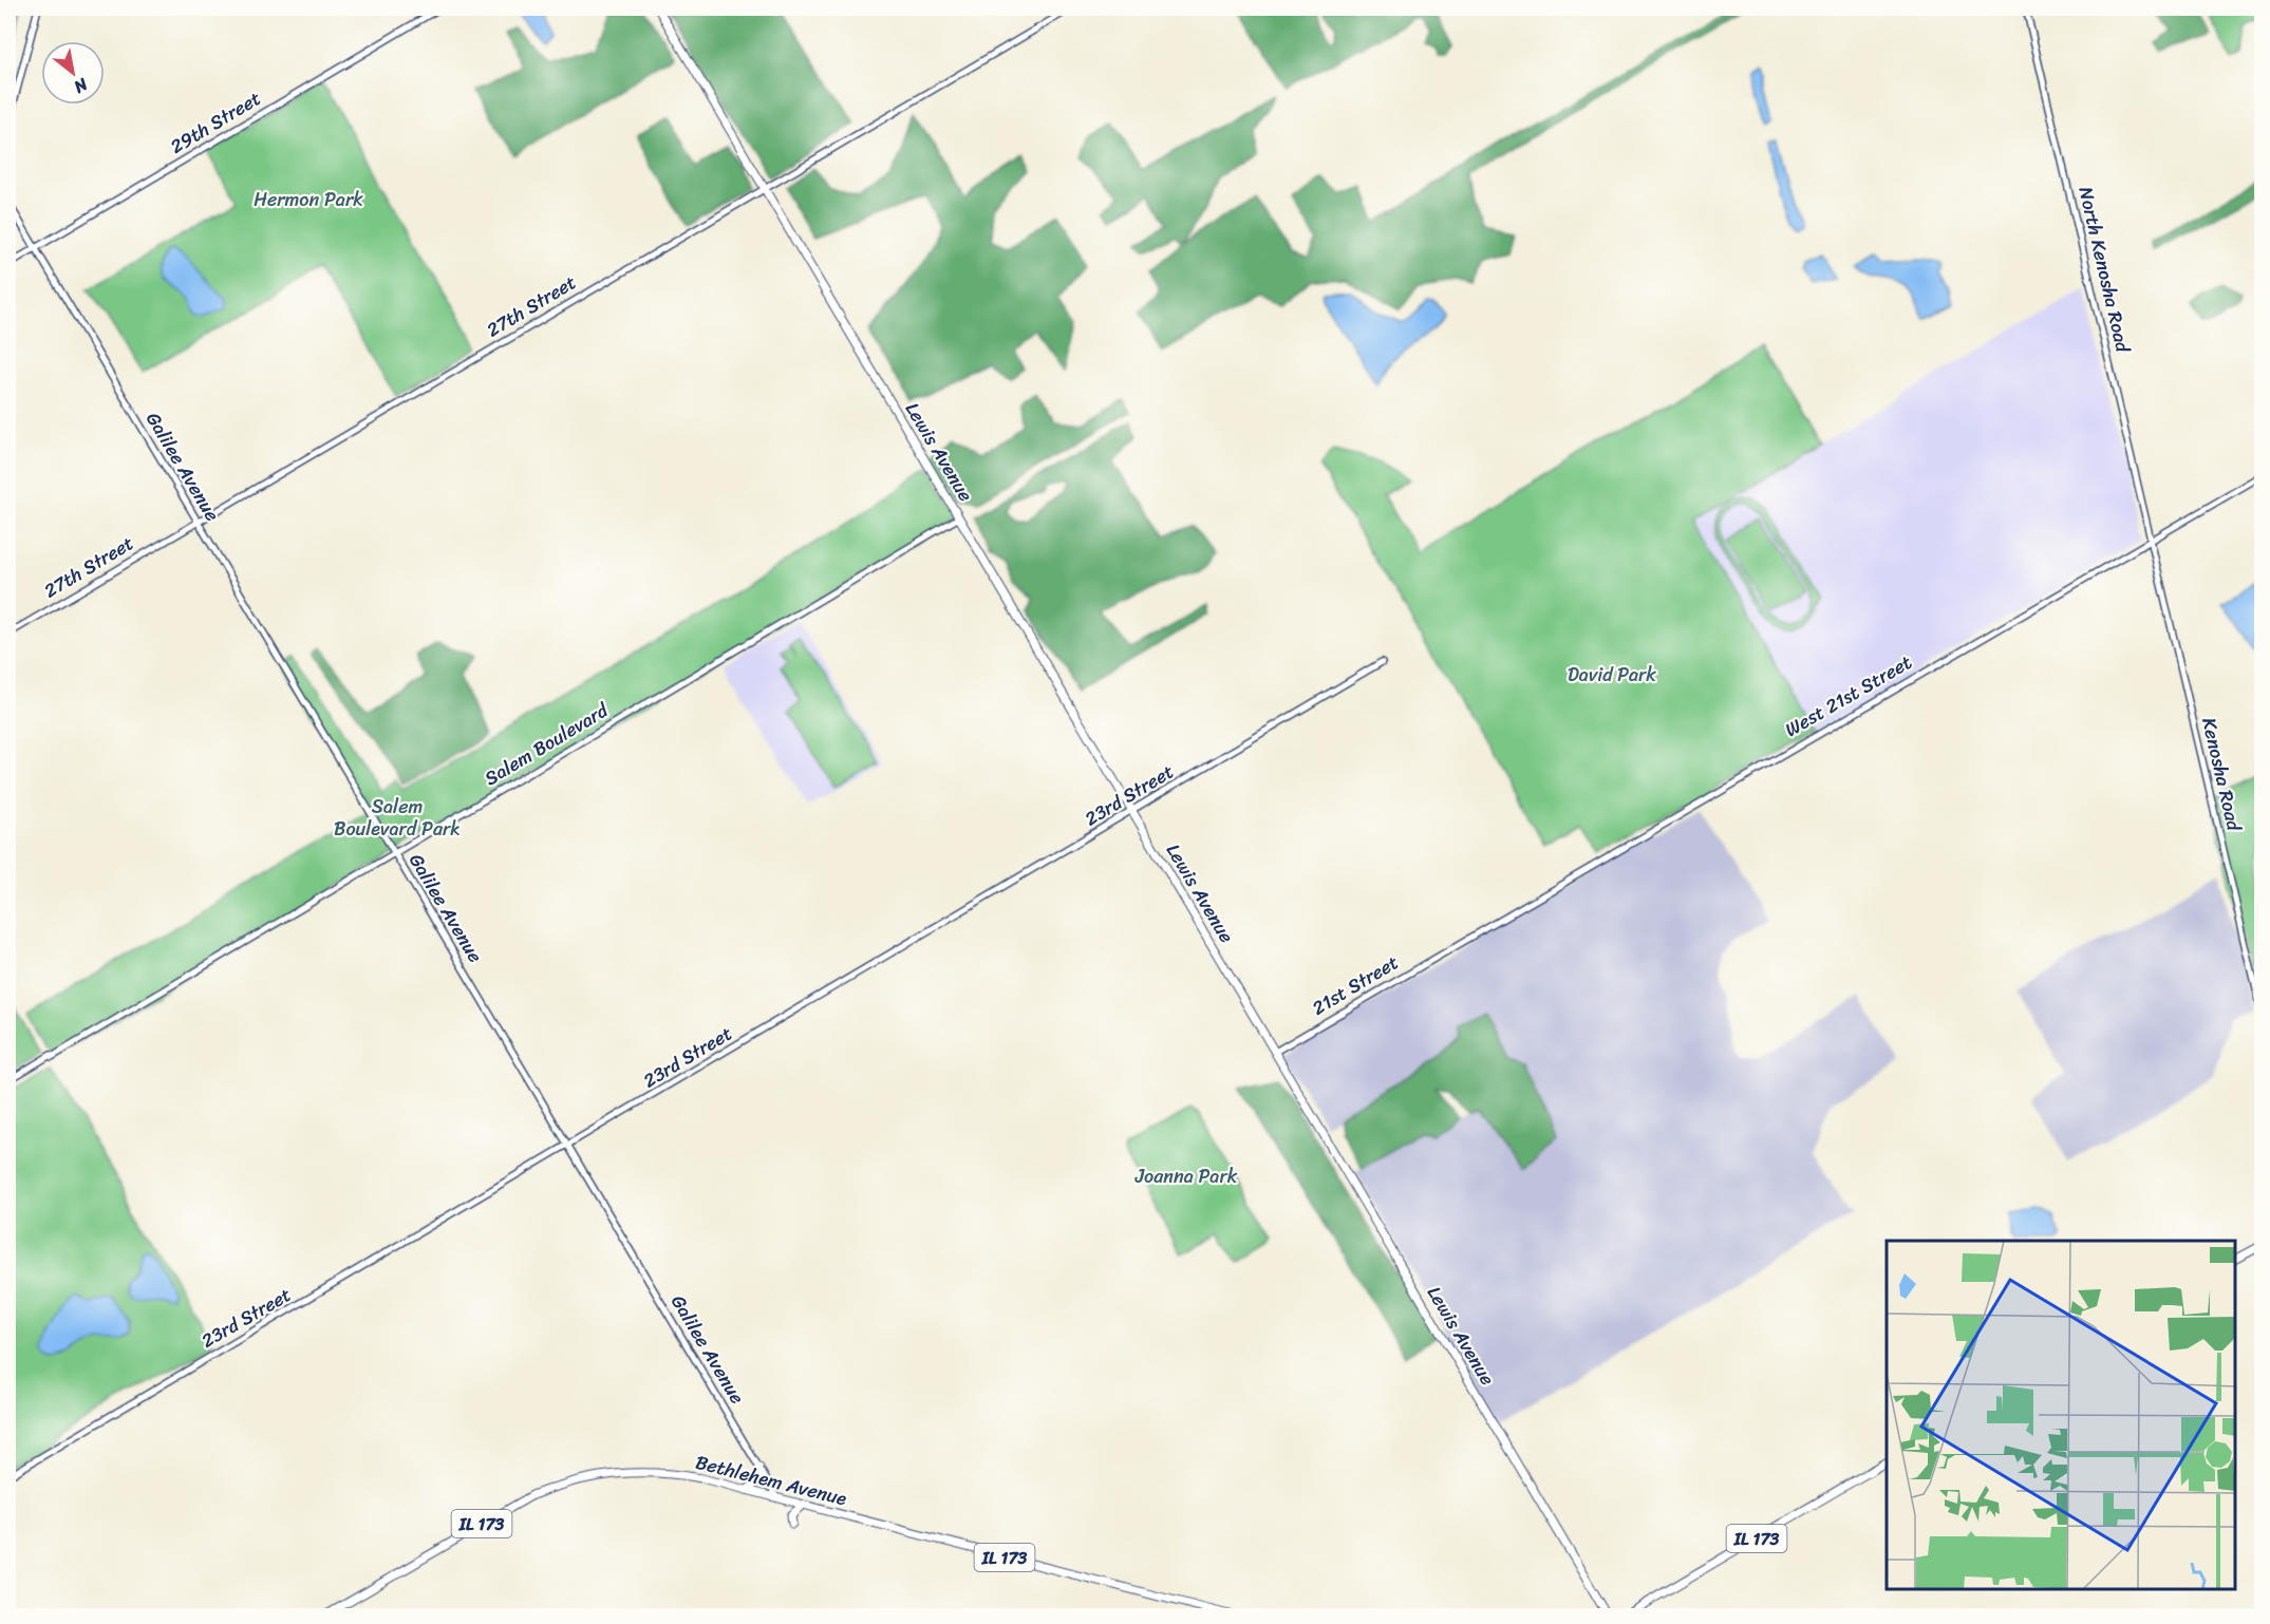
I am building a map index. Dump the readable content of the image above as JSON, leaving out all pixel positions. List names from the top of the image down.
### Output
{
  "streets": {
    "main road": ["Lewis Avenue", "Bethlehem Avenue", "IL 173"],
    "street": [
      "29th Street",
      "North Kenosha Road",
      "27th Street",
      "Galilee Avenue",
      "West 21st Street",
      "Salem Boulevard",
      "Kenosha Road",
      "23rd Street",
      "21st Street"
    ]
  },
  "crossings": [
    ["29th Street", "Galilee Avenue"],
    ["North Kenosha Road", "West 21st Street"],
    ["North Kenosha Road", "Kenosha Road"],
    ["27th Street", "Lewis Avenue"],
    ["27th Street", "Galilee Avenue"],
    ["Lewis Avenue", "Salem Boulevard"],
    ["Lewis Avenue", "23rd Street"],
    ["Lewis Avenue", "21st Street"],
    ["Galilee Avenue", "Salem Boulevard"],
    ["Galilee Avenue", "23rd Street"],
    ["Galilee Avenue", "Bethlehem Avenue"],
    ["West 21st Street", "Kenosha Road"],
    ["West 21st Street", "21st Street"]
  ],
  "parks": [
    "Hermon Park",
    "David Park",
    "Salem Boulevard Park",
    "Joanna Park"
  ],
  "north": "bottom right"
}
